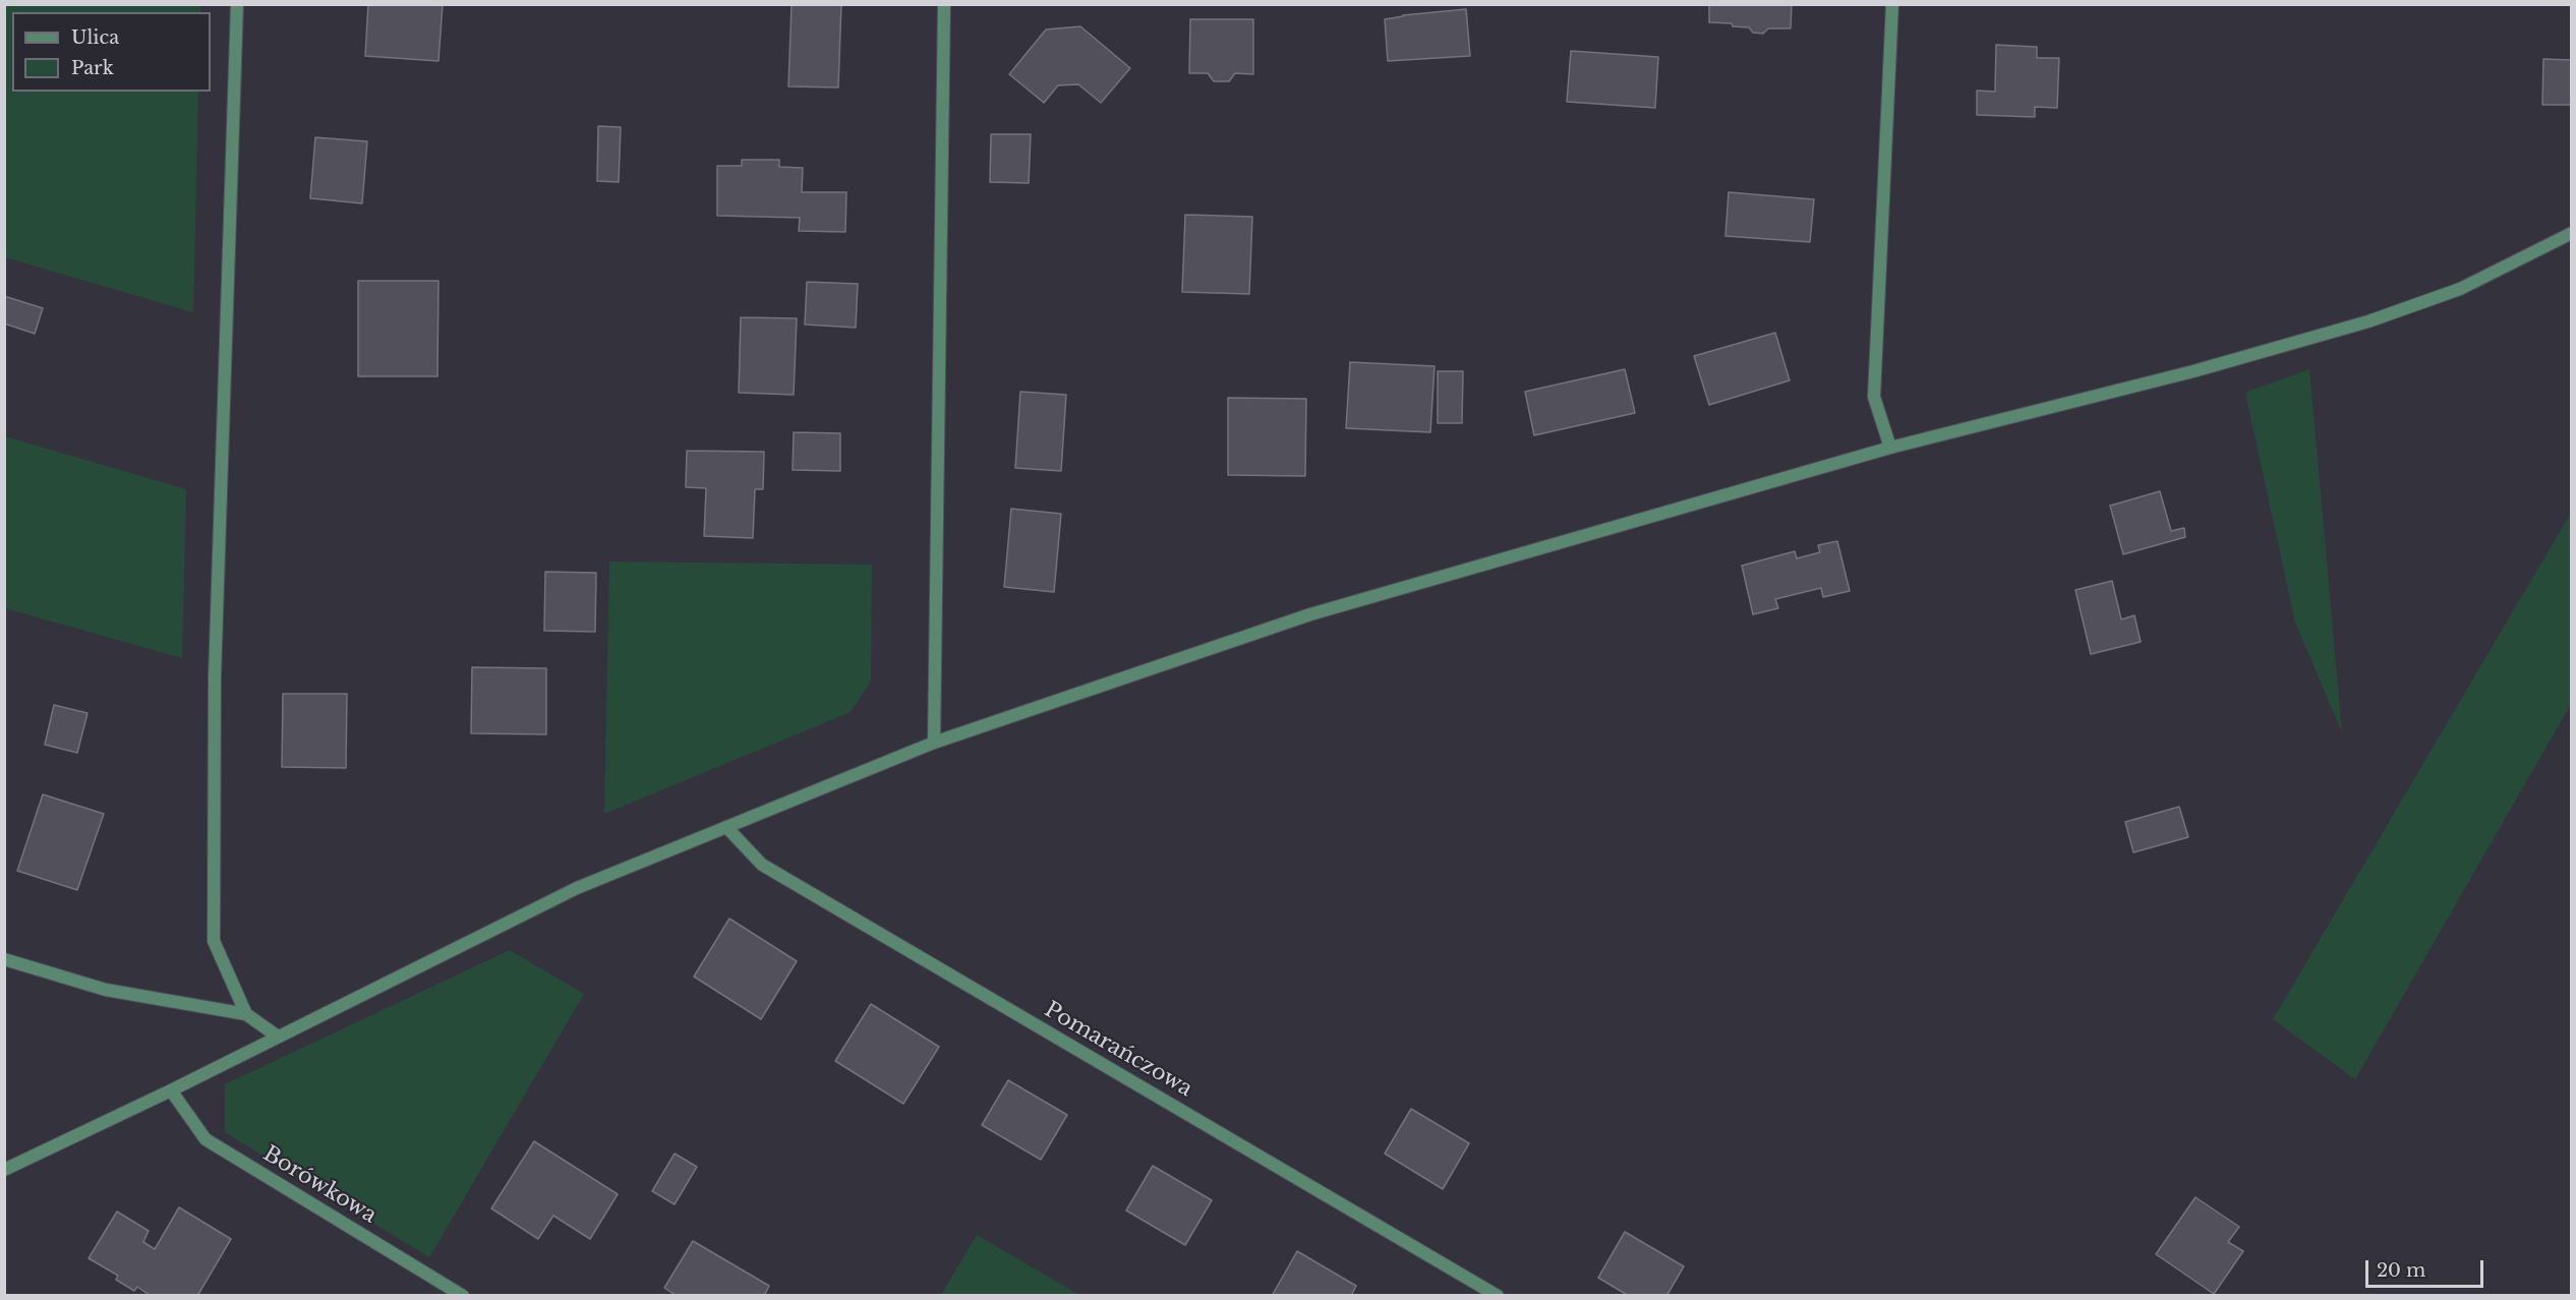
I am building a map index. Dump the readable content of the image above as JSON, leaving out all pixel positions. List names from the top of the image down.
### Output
{
  "streets": {
    "street": ["Pomarańczowa", "Borówkowa"]
  },
  "legend": ["Ulica", "Park"],
  "scale_bar": "20 m"
}
